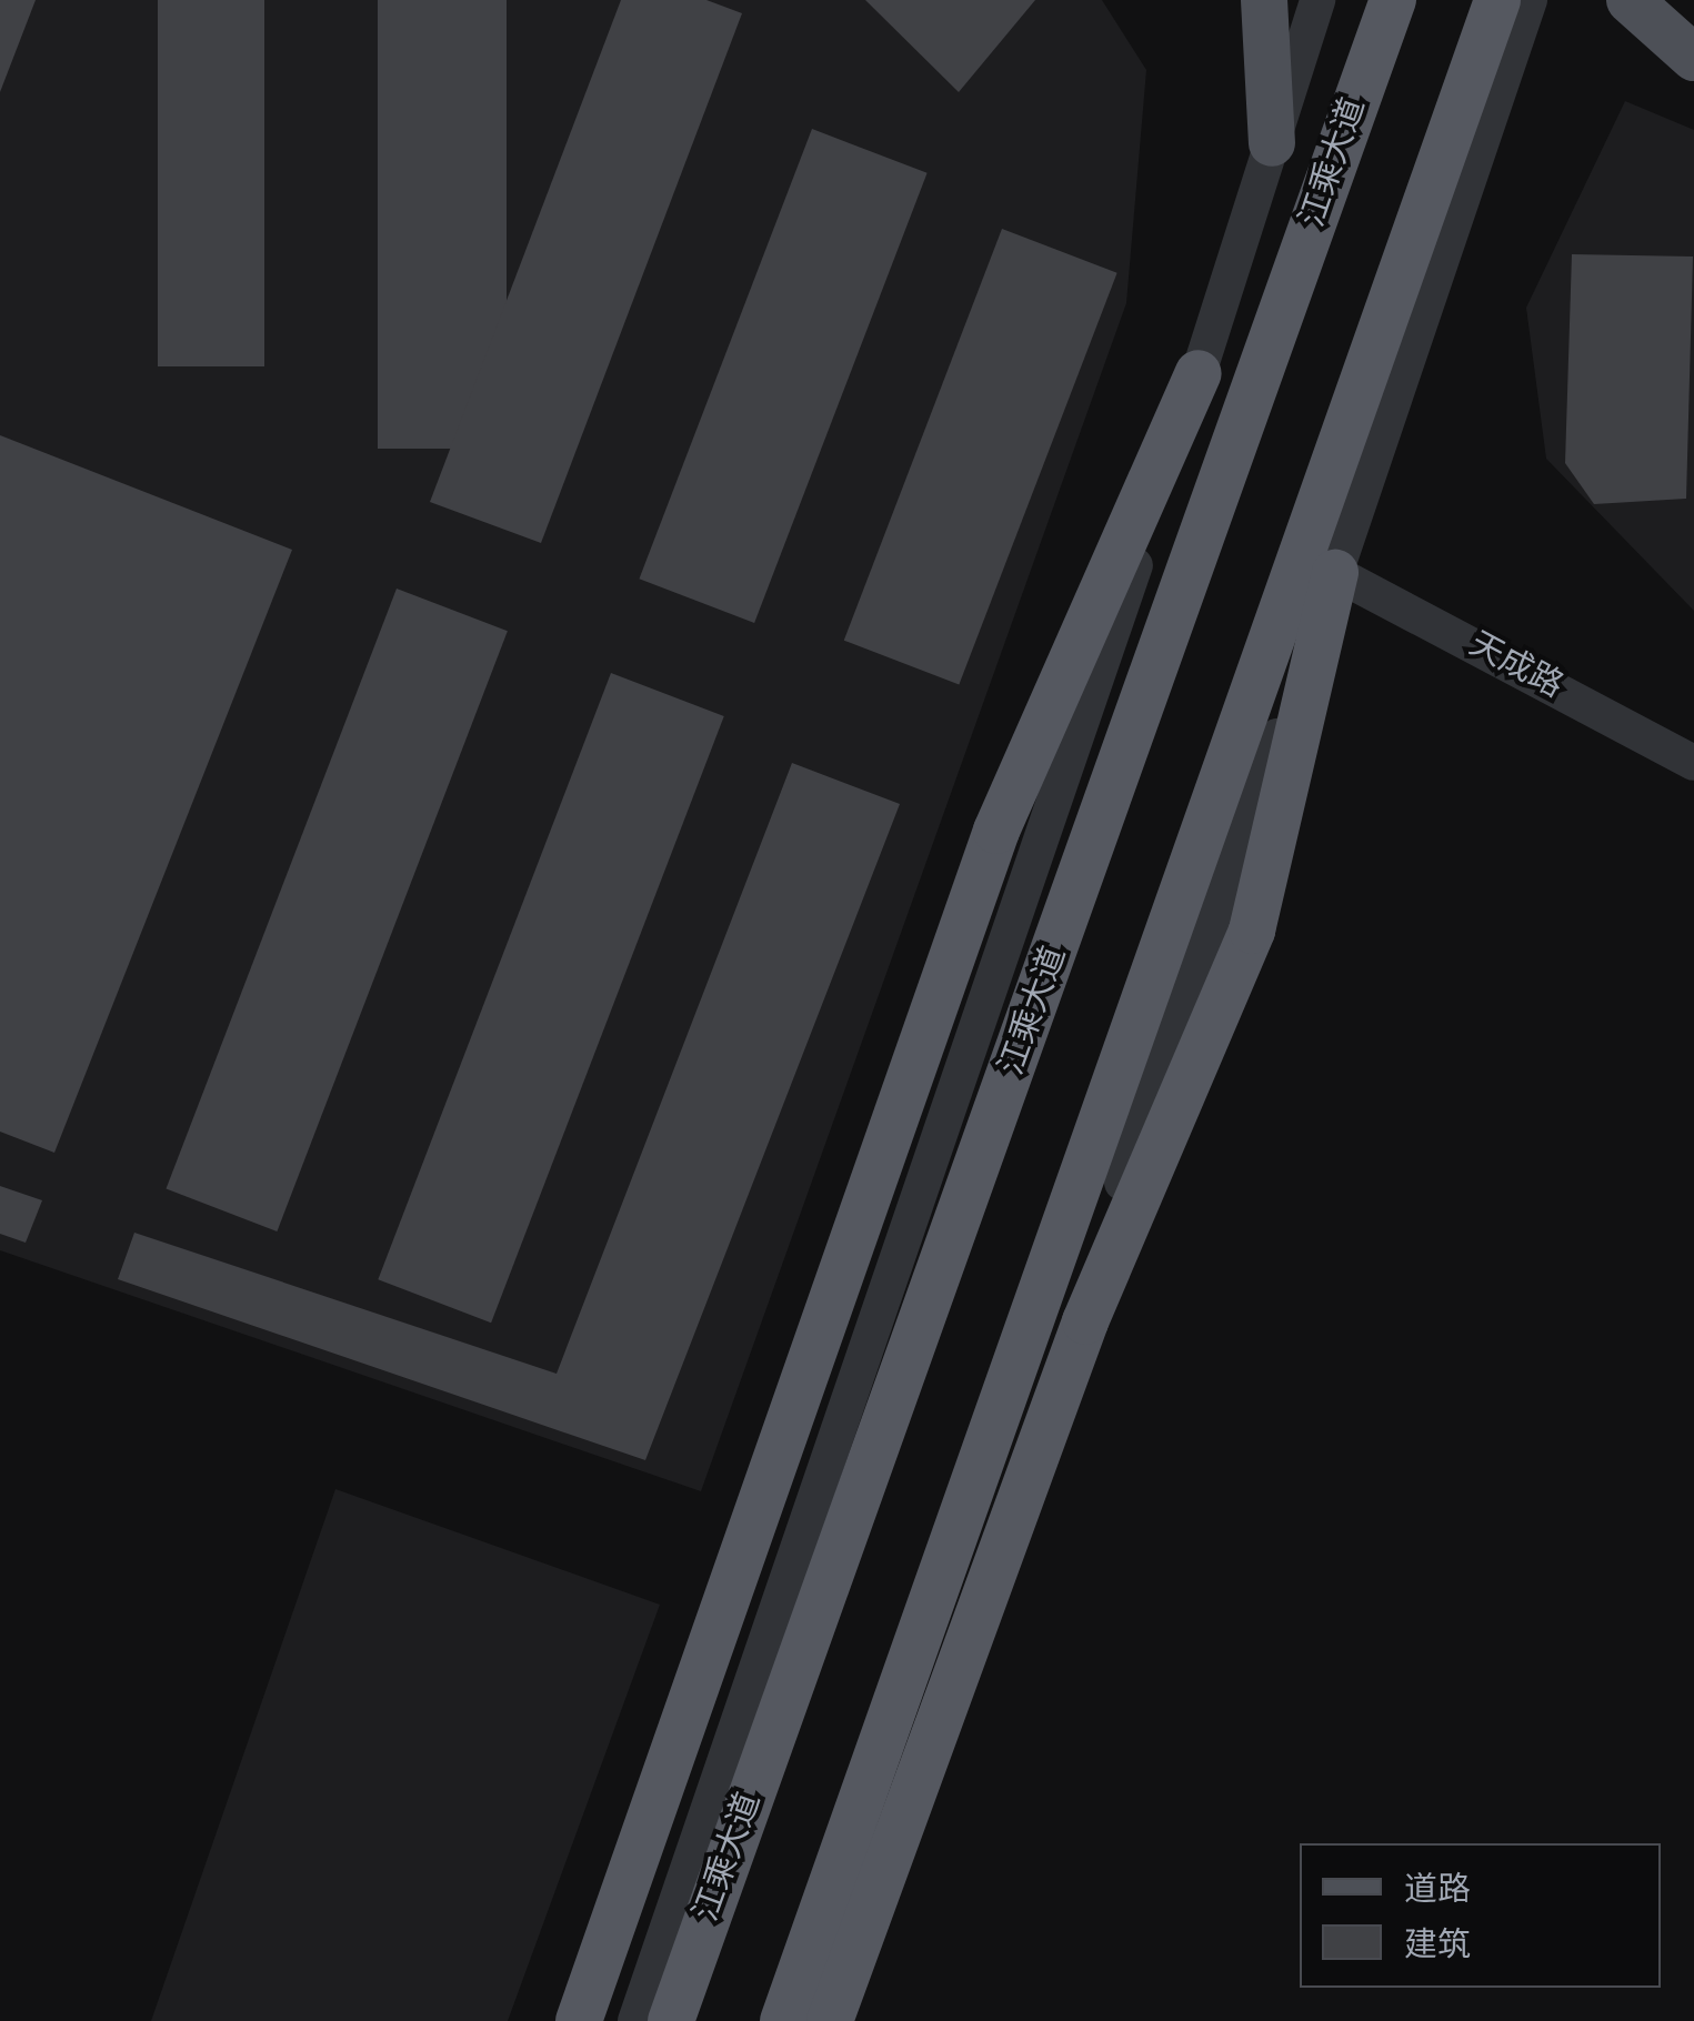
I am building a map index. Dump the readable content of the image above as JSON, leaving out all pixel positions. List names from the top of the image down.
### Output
{
  "streets": {
    "highway": ["江乘大道"],
    "street": ["天成路"]
  },
  "legend": ["道路", "建筑"]
}
